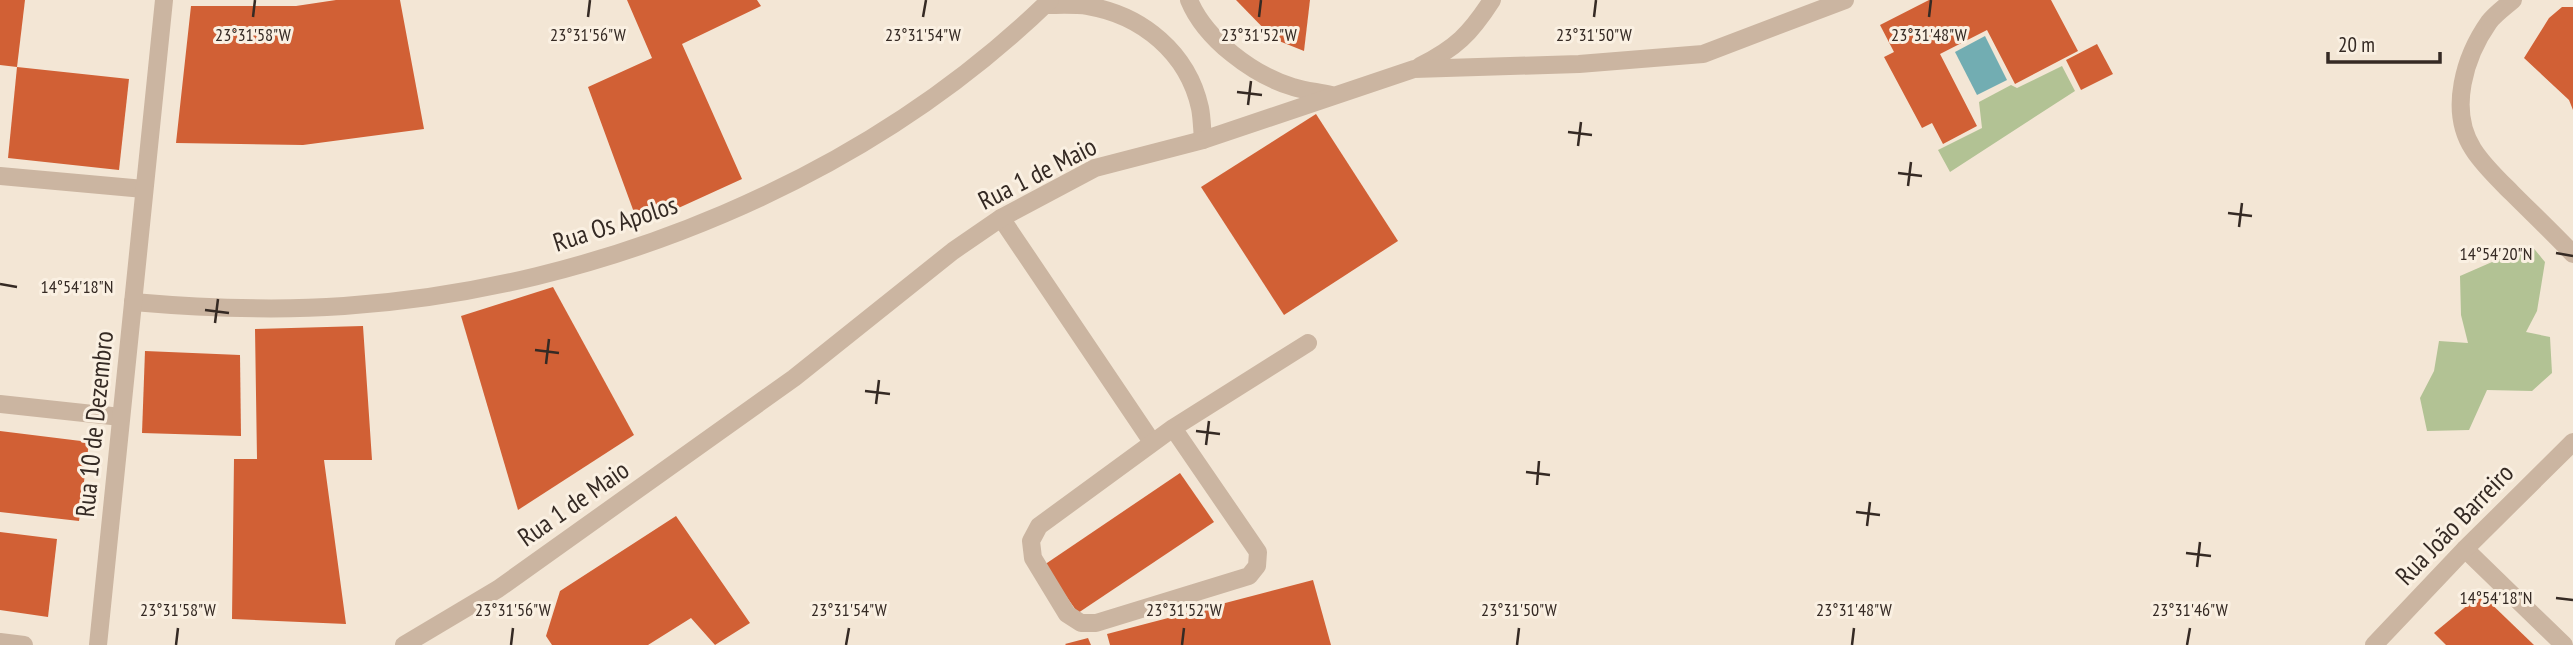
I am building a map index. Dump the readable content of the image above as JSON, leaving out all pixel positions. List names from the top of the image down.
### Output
{
  "streets": {
    "street": [
      "Rua 1 de Maio",
      "Rua Os Apolos",
      "Rua 10 de Dezembro",
      "Rua João Barreiro"
    ]
  },
  "crossings": [
    ["Rua Os Apolos", "Rua 10 de Dezembro"]
  ],
  "scale_bar": "20 m",
  "coordinates": [
    "23°31'52\"W",
    "23°31'48\"W",
    "23°31'58\"W",
    "23°31'56\"W",
    "23°31'54\"W",
    "23°31'50\"W",
    "14°54'20\"N",
    "14°54'18\"N",
    "23°31'46\"W"
  ]
}
